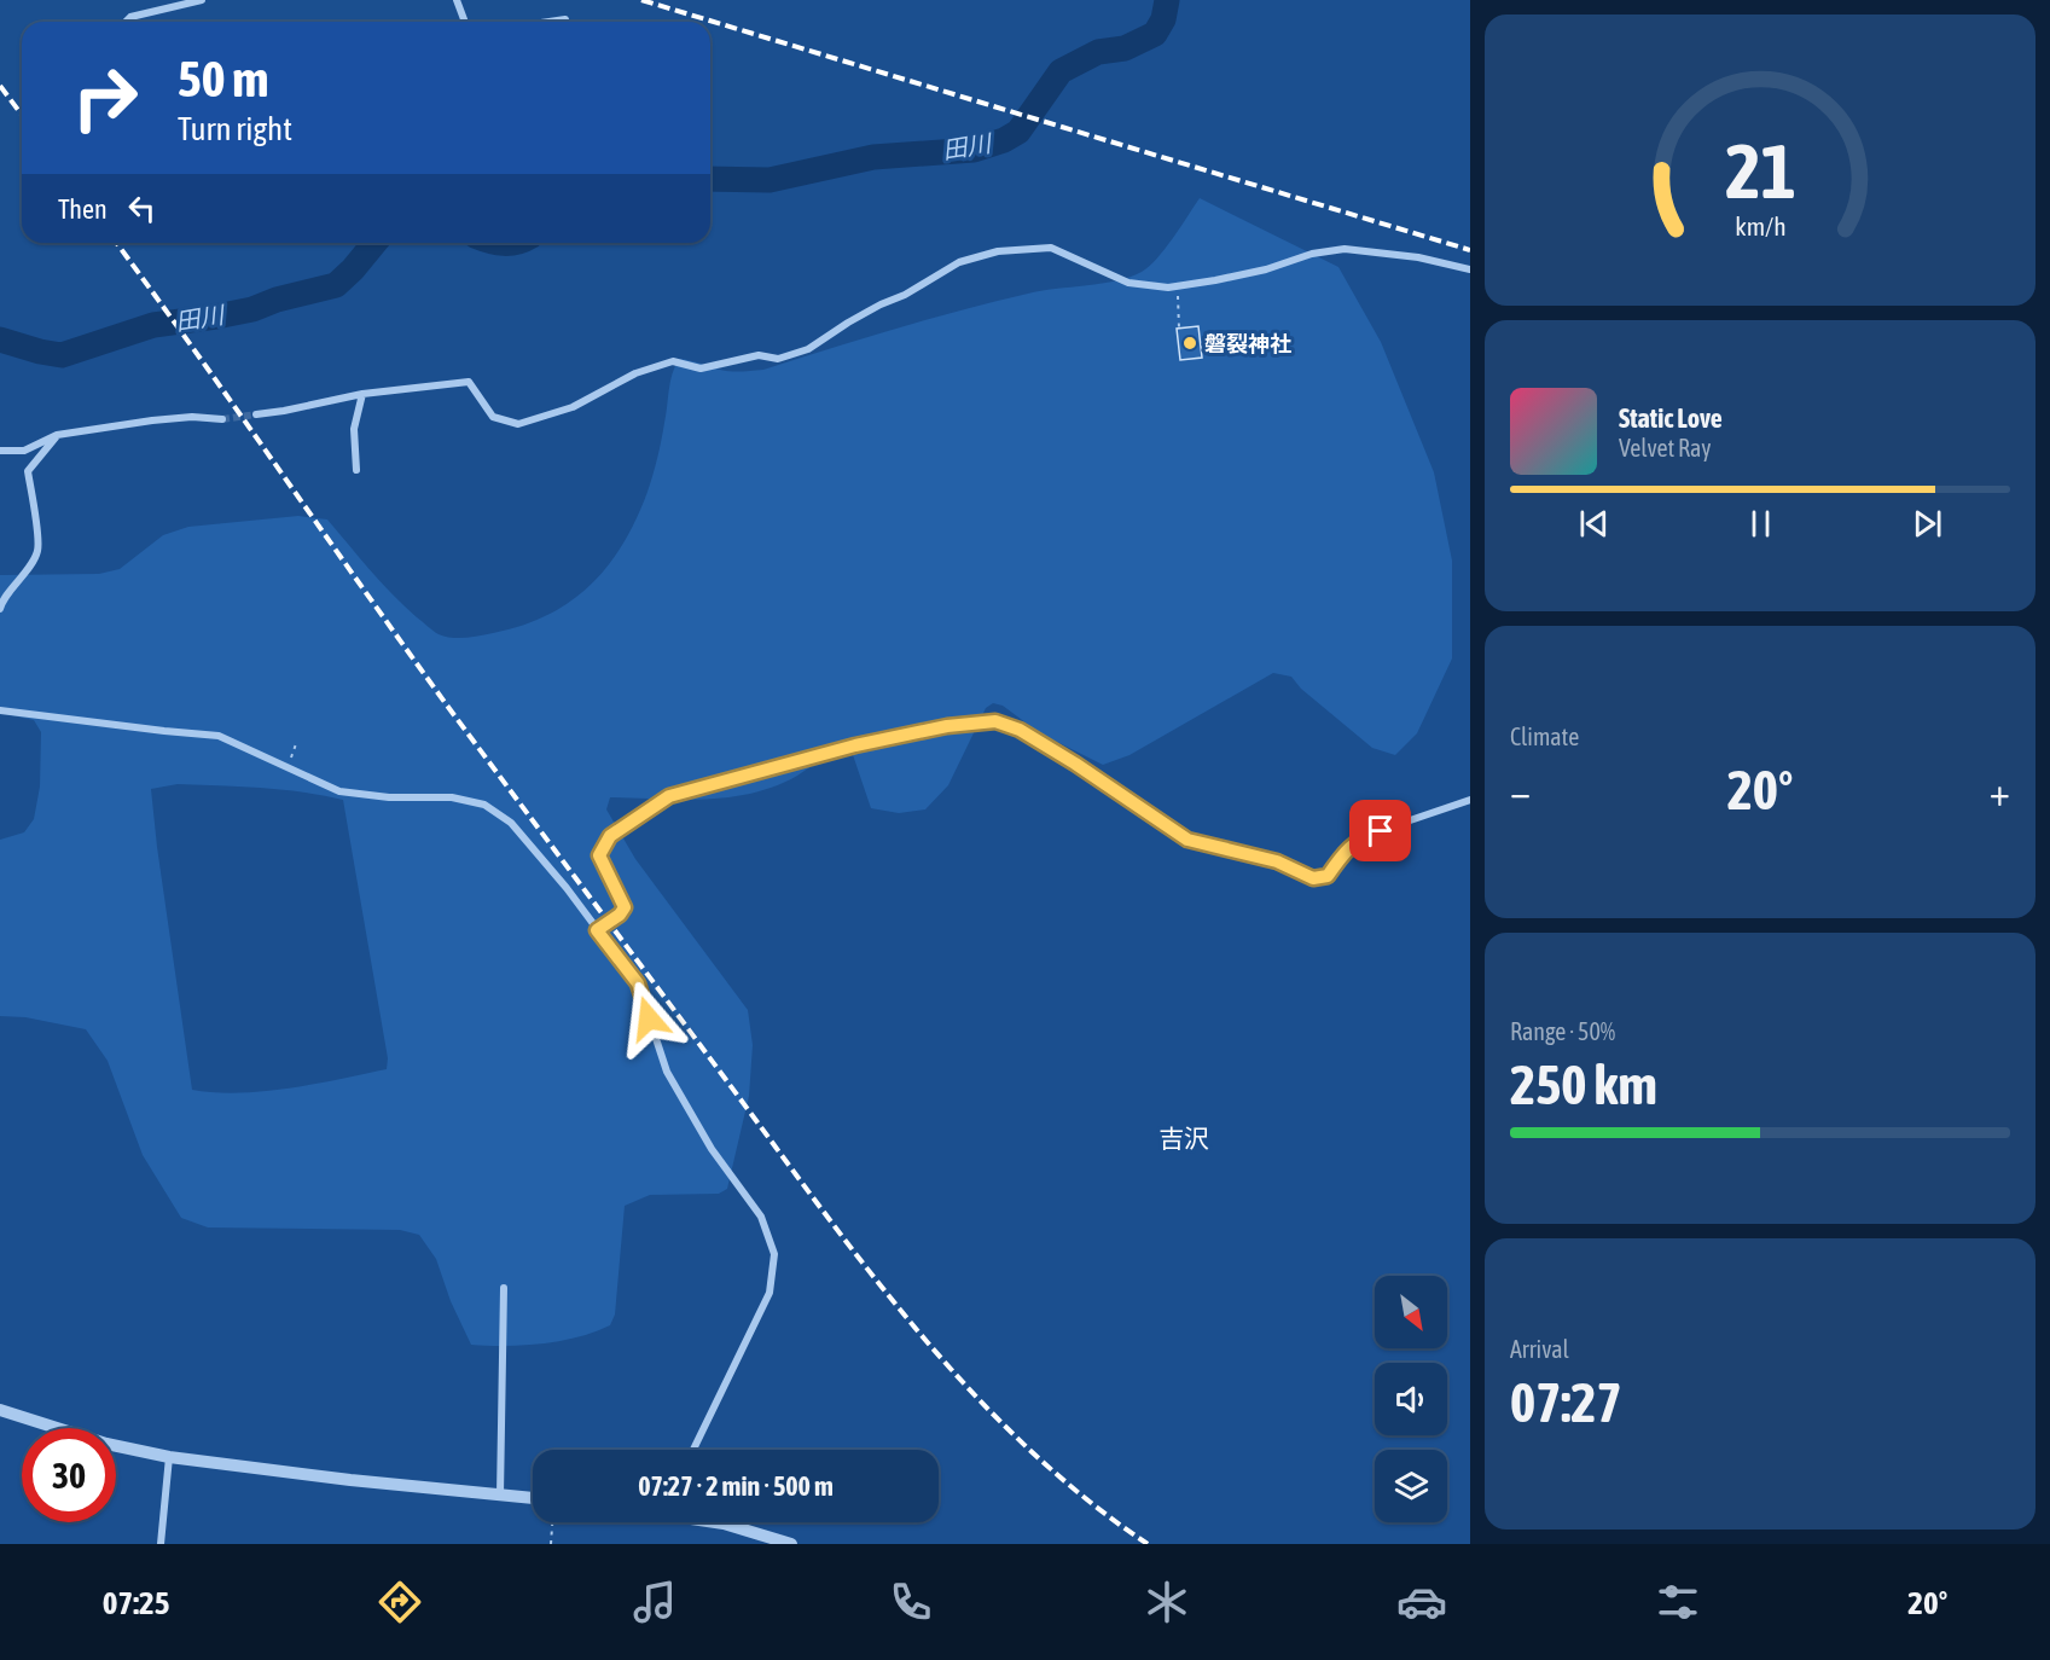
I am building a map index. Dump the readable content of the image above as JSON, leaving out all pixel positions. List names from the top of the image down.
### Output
{
  "districts": ["吉沢"],
  "water": ["田川"],
  "places": ["磐裂神社"],
  "north": "bottom right",
  "page": {
    "turn": ["50 m", "Turn right"],
    "then": "Then",
    "song": ["Static Love", "Velvet Ray"],
    "tile": [
      "Climate",
      ["Range · 50%", "250 km"],
      ["Arrival", "07:27"]
    ],
    "heat": ["−", "20°", "+"],
    "limit": "30",
    "trip": "07:27 · 2 min · 500 m",
    "tabs": ["07:25", "20°"],
    "gauge": ["21", "km/h"]
  }
}
